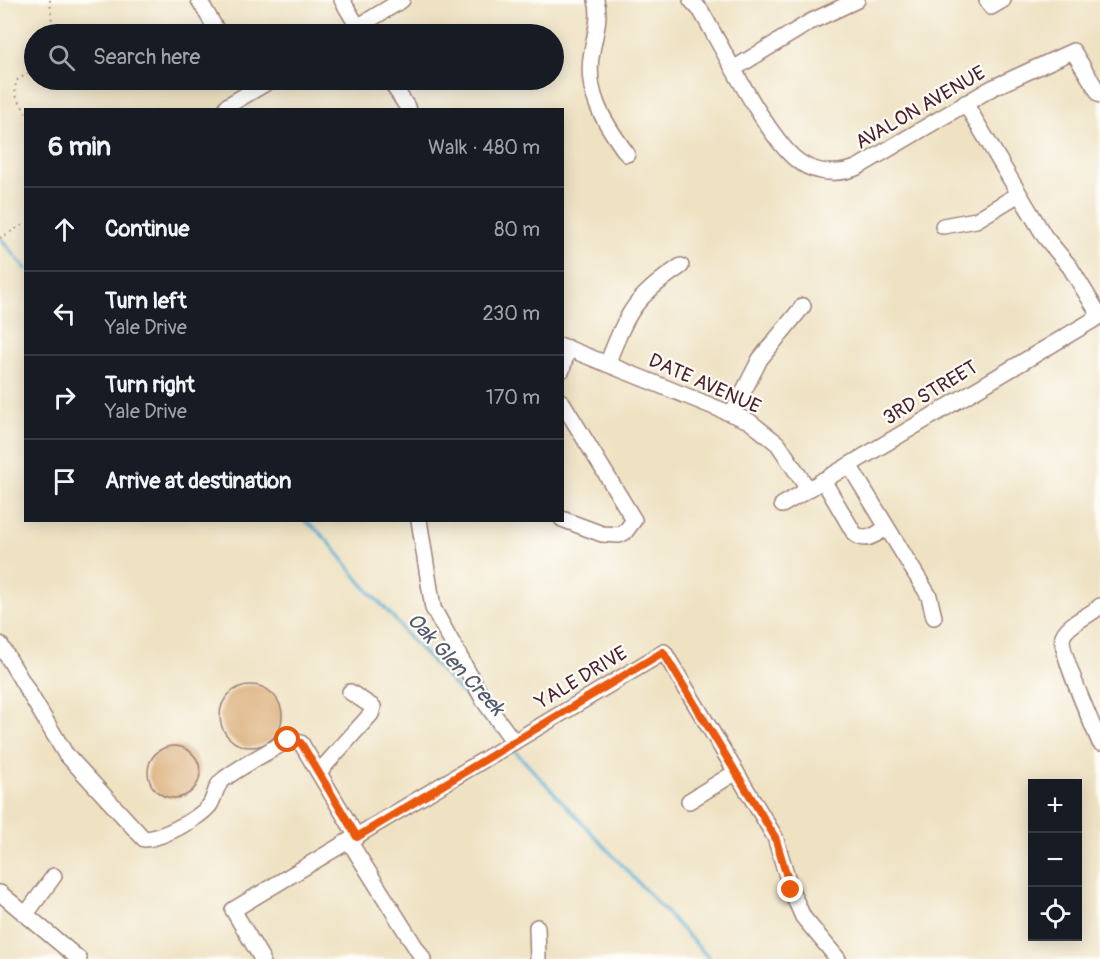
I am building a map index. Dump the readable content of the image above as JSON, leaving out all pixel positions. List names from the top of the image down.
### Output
{
  "streets": {
    "street": [
      "AVALON AVENUE",
      "DATE AVENUE",
      "3RD STREET",
      "YALE DRIVE"
    ]
  },
  "crossings": [
    ["DATE AVENUE", "3RD STREET"]
  ],
  "water": ["Oak Glen Creek"],
  "page": {
    "search": "Search here",
    "heading": ["6 min", "Walk · 480 m"],
    "list": [
      ["Continue", "80 m"],
      ["Turn left", "Yale Drive", "230 m"],
      ["Turn right", "Yale Drive", "170 m"],
      "Arrive at destination"
    ],
    "map_buttons": ["+", "−"]
  }
}
